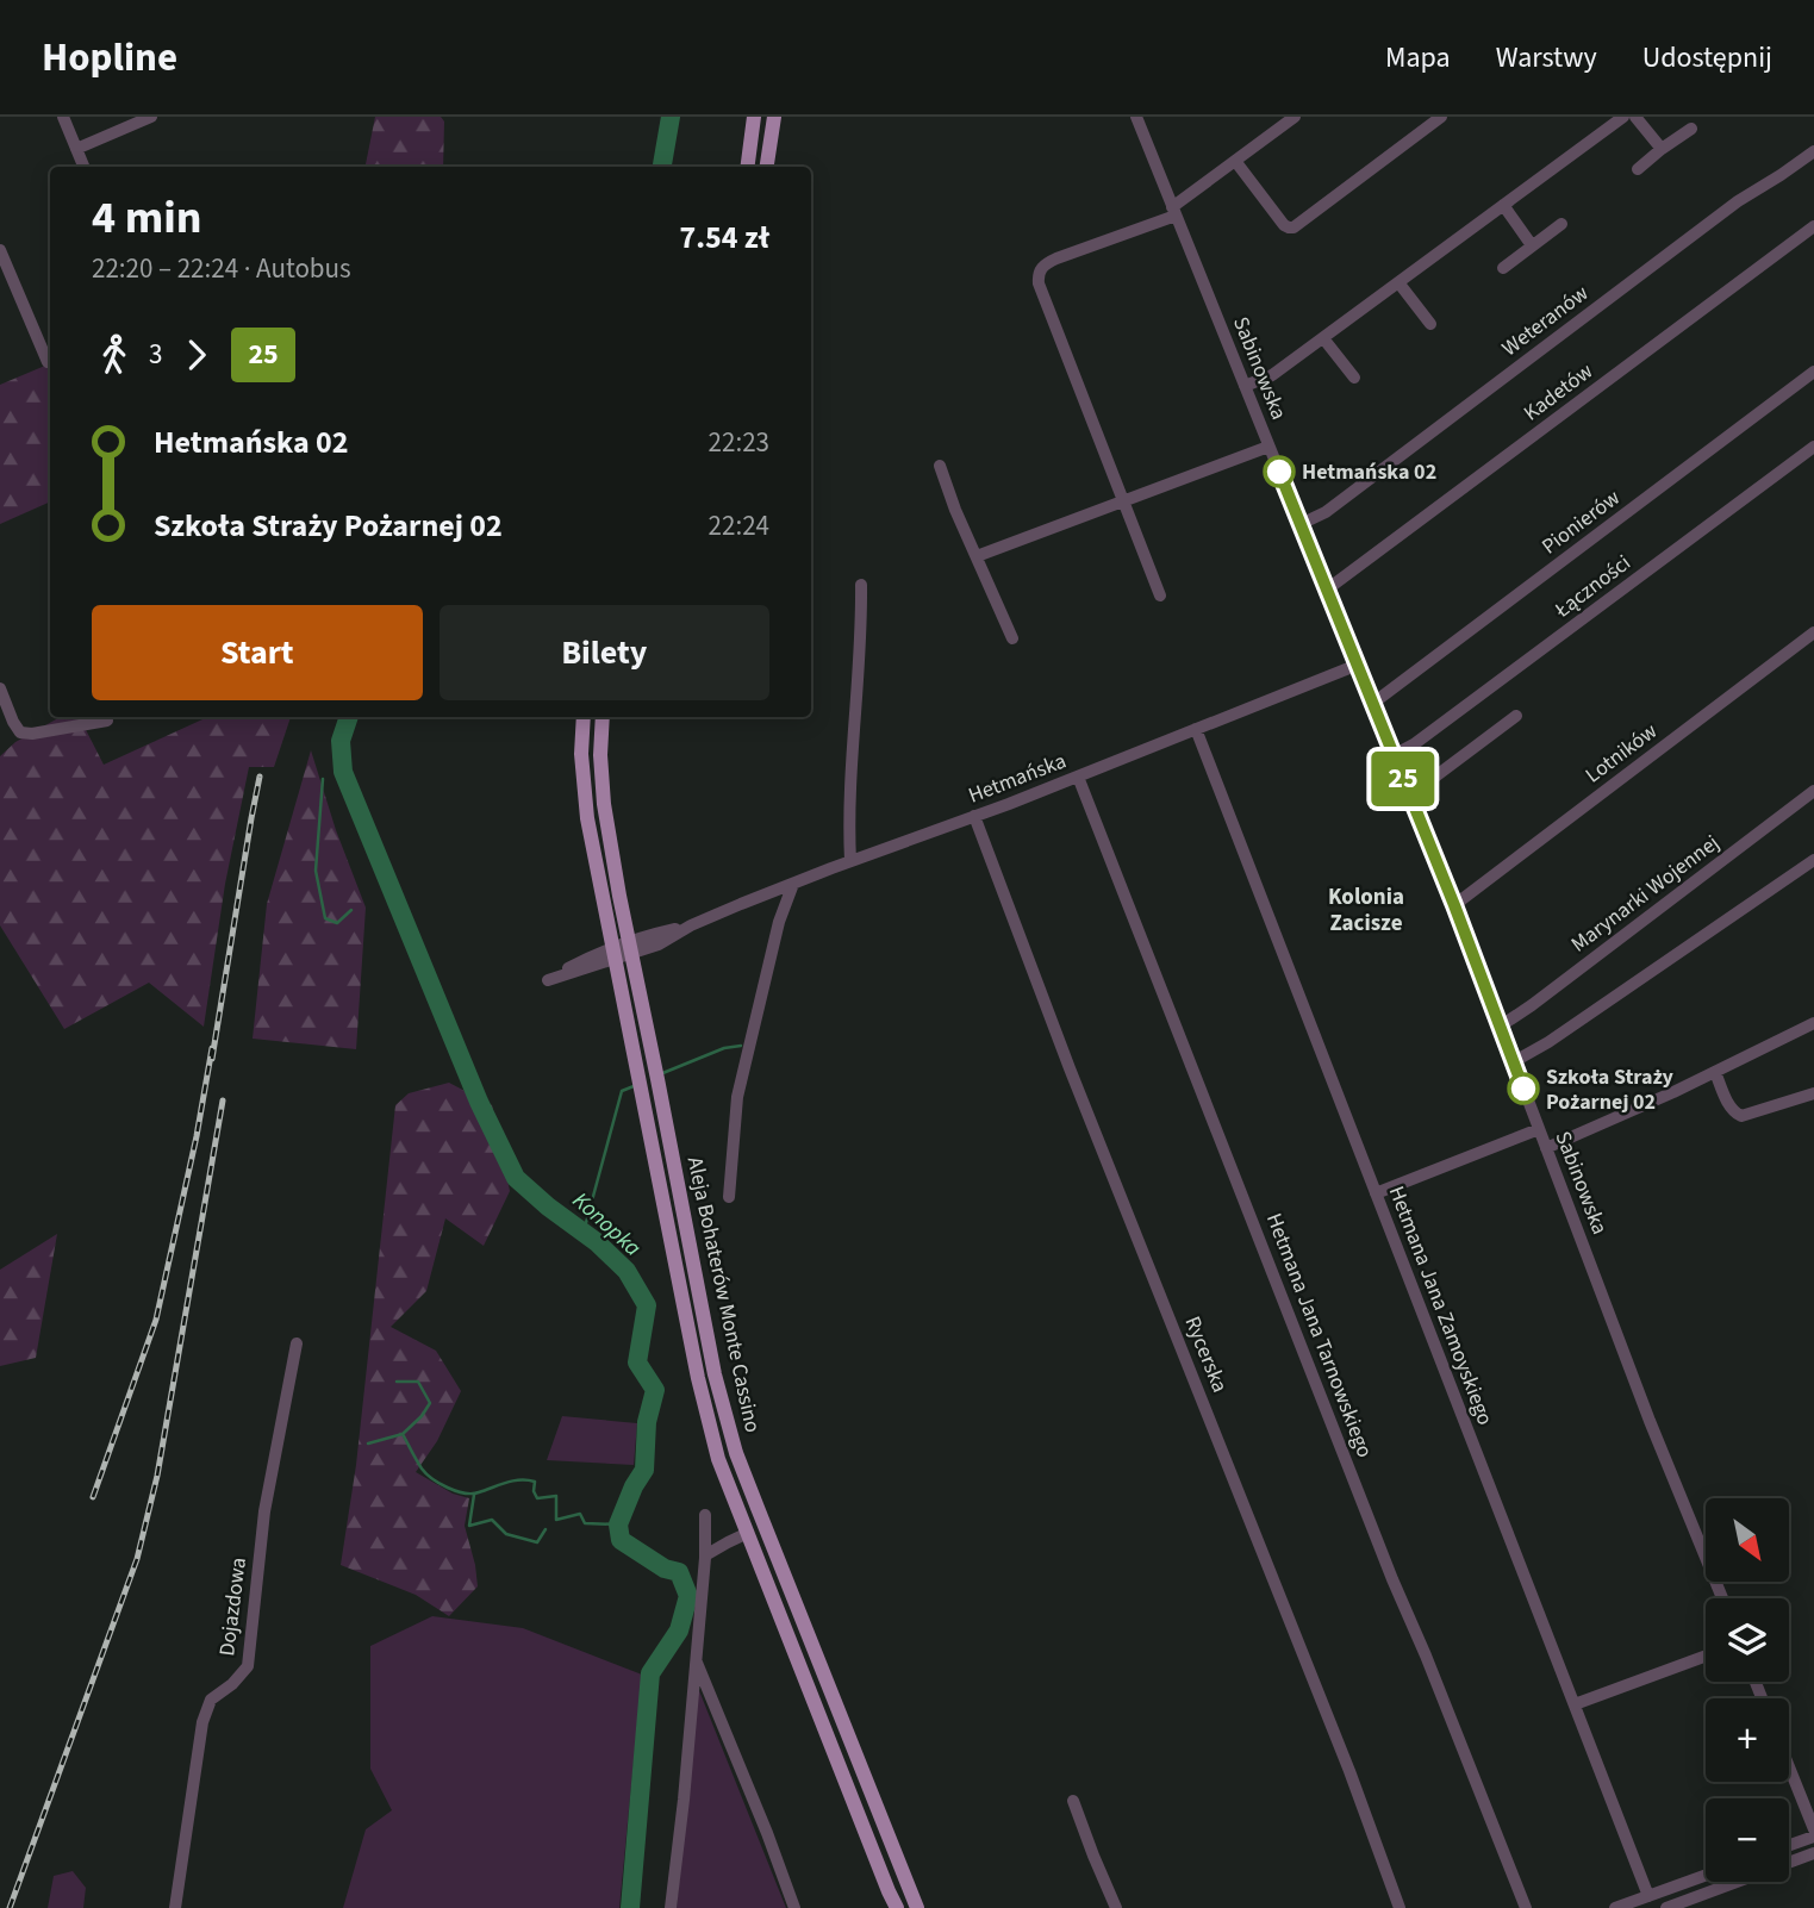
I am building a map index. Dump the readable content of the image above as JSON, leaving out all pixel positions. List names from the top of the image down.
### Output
{
  "streets": {
    "main road": ["Aleja Bohaterów Monte Cassino"],
    "street": [
      "Weteranów",
      "Sabinowska",
      "Kadetów",
      "Pionierów",
      "Łączności",
      "Lotników",
      "Hetmańska",
      "Marynarki Wojennej",
      "Hetmana Jana Zamoyskiego",
      "Hetmana Jana Tarnowskiego",
      "Rycerska",
      "Dojazdowa"
    ]
  },
  "crossings": [
    ["Weteranów", "Sabinowska"],
    ["Sabinowska", "Kadetów"],
    ["Sabinowska", "Pionierów"],
    ["Sabinowska", "Łączności"],
    ["Sabinowska", "Lotników"],
    ["Sabinowska", "Hetmańska"],
    ["Sabinowska", "Marynarki Wojennej"],
    ["Hetmańska", "Aleja Bohaterów Monte Cassino"],
    ["Hetmańska", "Hetmana Jana Zamoyskiego"],
    ["Hetmańska", "Hetmana Jana Tarnowskiego"],
    ["Hetmańska", "Rycerska"]
  ],
  "districts": ["Kolonia Zacisze"],
  "water": ["Konopka"],
  "places": ["Hetmańska 02", "Szkoła Straży Pożarnej 02"],
  "lines": ["bus line 25"],
  "north": "bottom right",
  "page": {
    "header": "Hopline",
    "nav": ["Mapa", "Warstwy", "Udostępnij"],
    "on_map": "25",
    "heading": ["4 min", "22:20 – 22:24 · Autobus", "7.54 zł"],
    "legs": ["3", "25"],
    "list": [
      {
        "name": "Hetmańska 02",
        "value": "22:23"
      },
      {
        "name": "Szkoła Straży Pożarnej 02",
        "value": "22:24"
      }
    ],
    "buttons": ["Start", "Bilety"],
    "map_buttons": ["+", "−"]
  }
}
